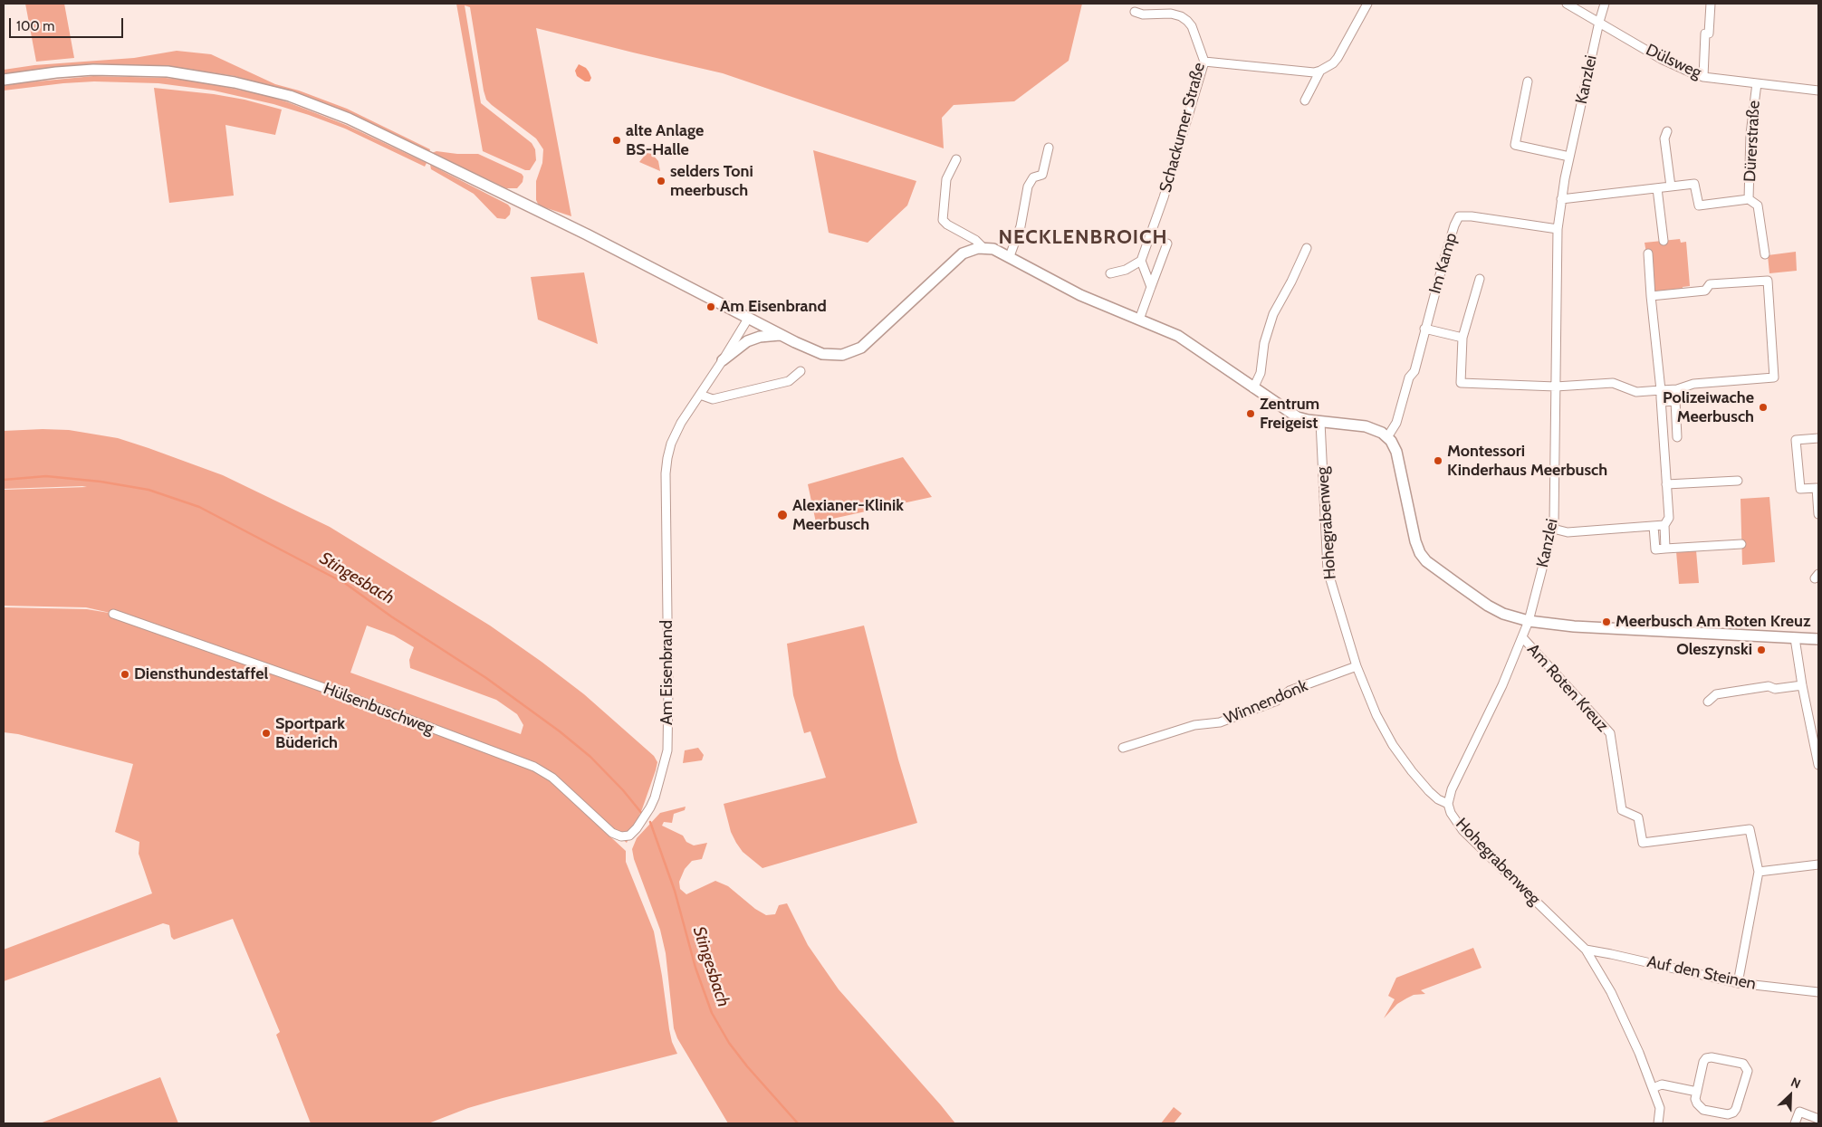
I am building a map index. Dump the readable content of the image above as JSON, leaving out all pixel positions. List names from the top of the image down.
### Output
{
  "streets": {
    "street": [
      "Dülsweg",
      "Kanzlei",
      "Schackumer Straße",
      "Dürerstraße",
      "Im Kamp",
      "Hohegrabenweg",
      "Am Eisenbrand",
      "Am Roten Kreuz",
      "Winnendonk",
      "Hülsenbuschweg",
      "Auf den Steinen"
    ]
  },
  "crossings": [
    ["Dülsweg", "Kanzlei"],
    ["Dülsweg", "Dürerstraße"],
    ["Kanzlei", "Dürerstraße"],
    ["Kanzlei", "Im Kamp"],
    ["Kanzlei", "Hohegrabenweg"],
    ["Kanzlei", "Am Roten Kreuz"],
    ["Hohegrabenweg", "Winnendonk"],
    ["Hohegrabenweg", "Auf den Steinen"],
    ["Am Eisenbrand", "Hülsenbuschweg"],
    ["Am Roten Kreuz", "Auf den Steinen"]
  ],
  "districts": ["NECKLENBROICH"],
  "water": ["Stingesbach"],
  "places": [
    "alte Anlage BS-Halle",
    "selders Toni meerbusch",
    "Am Eisenbrand",
    "Polizeiwache Meerbusch",
    "Zentrum Freigeist",
    "Montessori Kinderhaus Meerbusch",
    "Alexianer-Klinik Meerbusch",
    "Meerbusch Am Roten Kreuz",
    "Oleszynski",
    "Diensthundestaffel",
    "Sportpark Büderich"
  ],
  "scale_bar": "100 m",
  "north": "top right"
}
